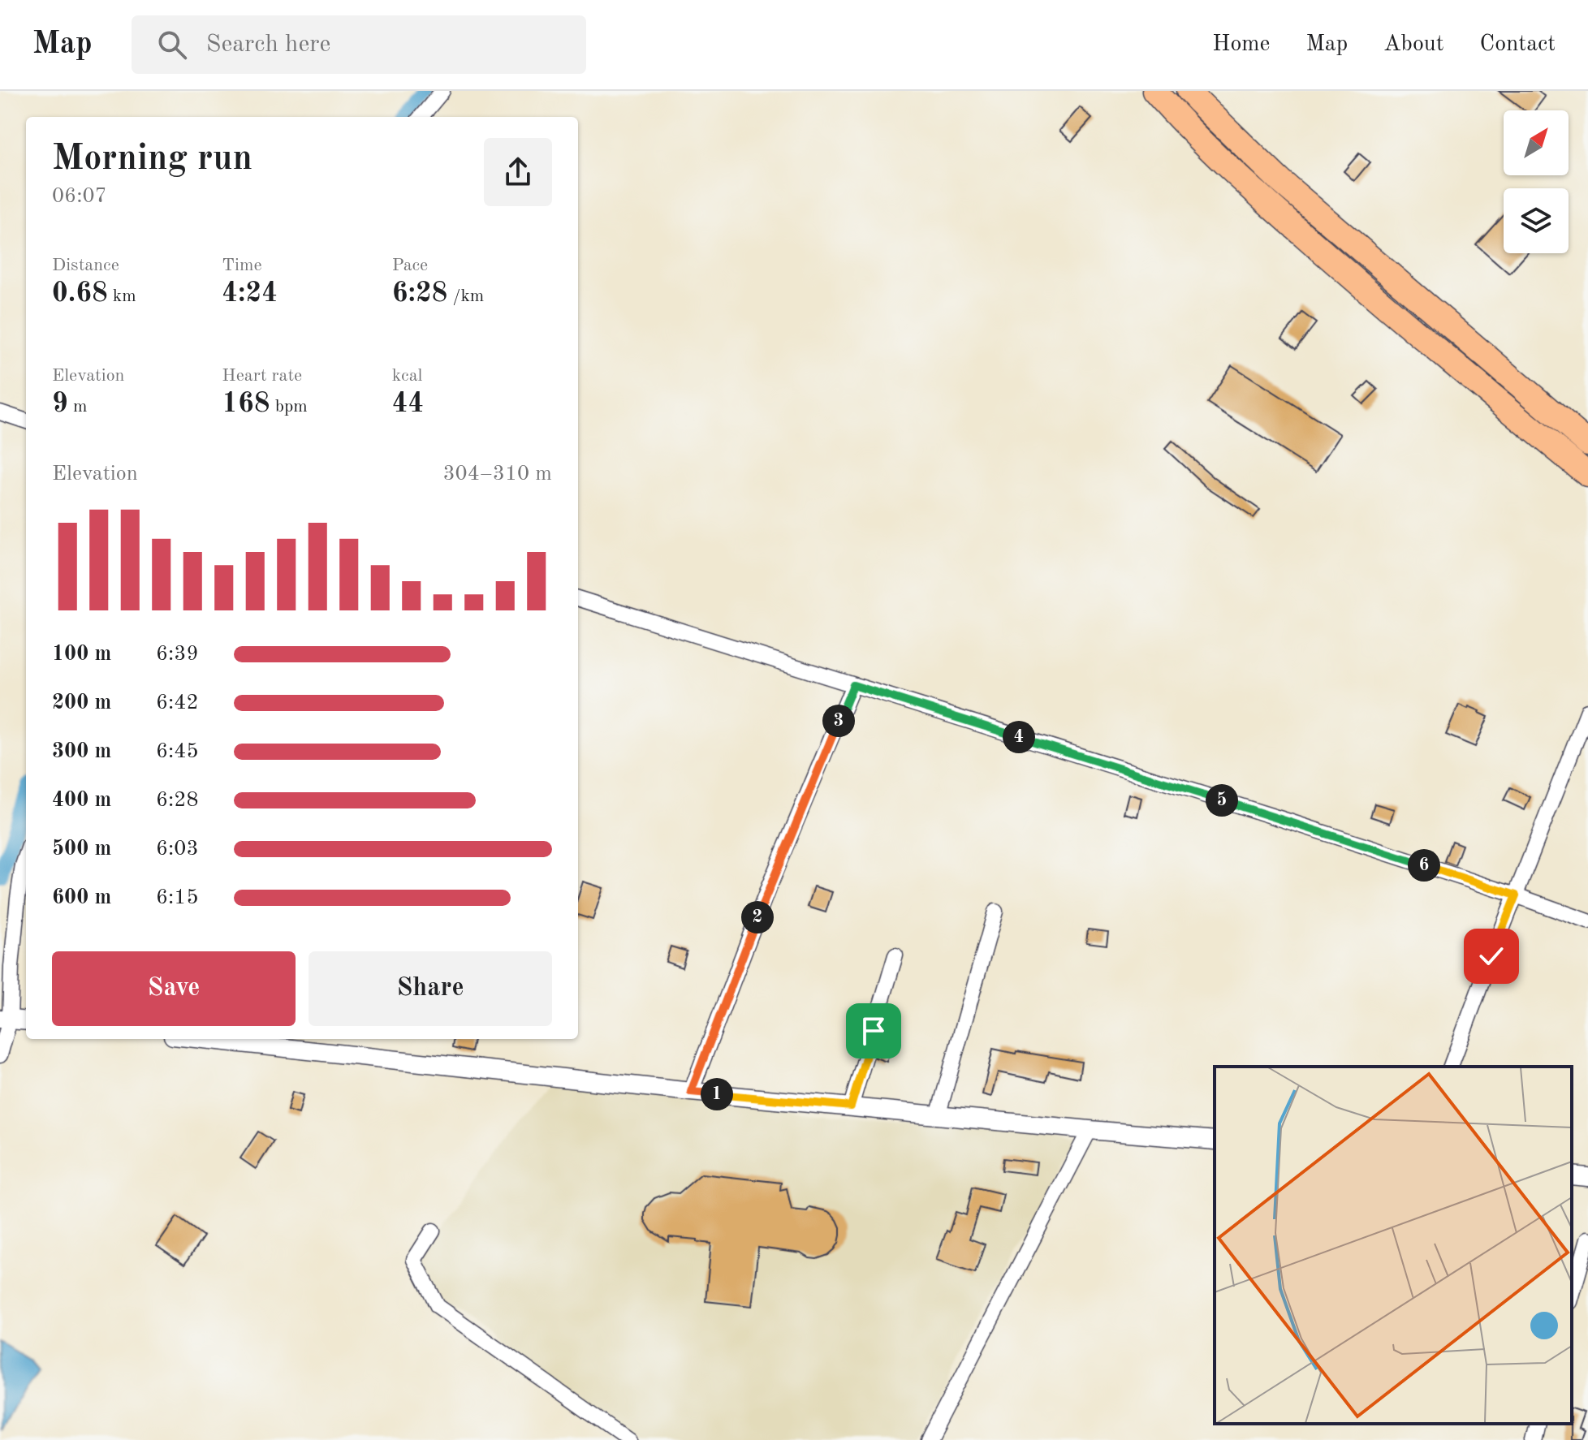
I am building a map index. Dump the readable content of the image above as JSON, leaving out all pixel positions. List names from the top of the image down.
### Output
{
  "north": "top right",
  "page": {
    "header": "Map",
    "search": "Search here",
    "nav": [
      "Home",
      "Map",
      "About",
      "Contact"
    ],
    "heading": ["Morning run", "06:07"],
    "stats": [
      ["Distance", "0.68 km"],
      ["Time", "4:24"],
      ["Pace", "6:28 /km"],
      ["Elevation", "9 m"],
      ["Heart rate", "168 bpm"],
      ["kcal", "44"]
    ],
    "chart": ["Elevation", "304–310 m"],
    "list": [
      {
        "name": "100 m",
        "note": "6:39"
      },
      {
        "name": "200 m",
        "note": "6:42"
      },
      {
        "name": "300 m",
        "note": "6:45"
      },
      {
        "name": "400 m",
        "note": "6:28"
      },
      {
        "name": "500 m",
        "note": "6:03"
      },
      {
        "name": "600 m",
        "note": "6:15"
      }
    ],
    "pins": [
      "3",
      "4",
      "5",
      "6",
      "2",
      "1"
    ],
    "buttons": ["Save", "Share"]
  }
}
